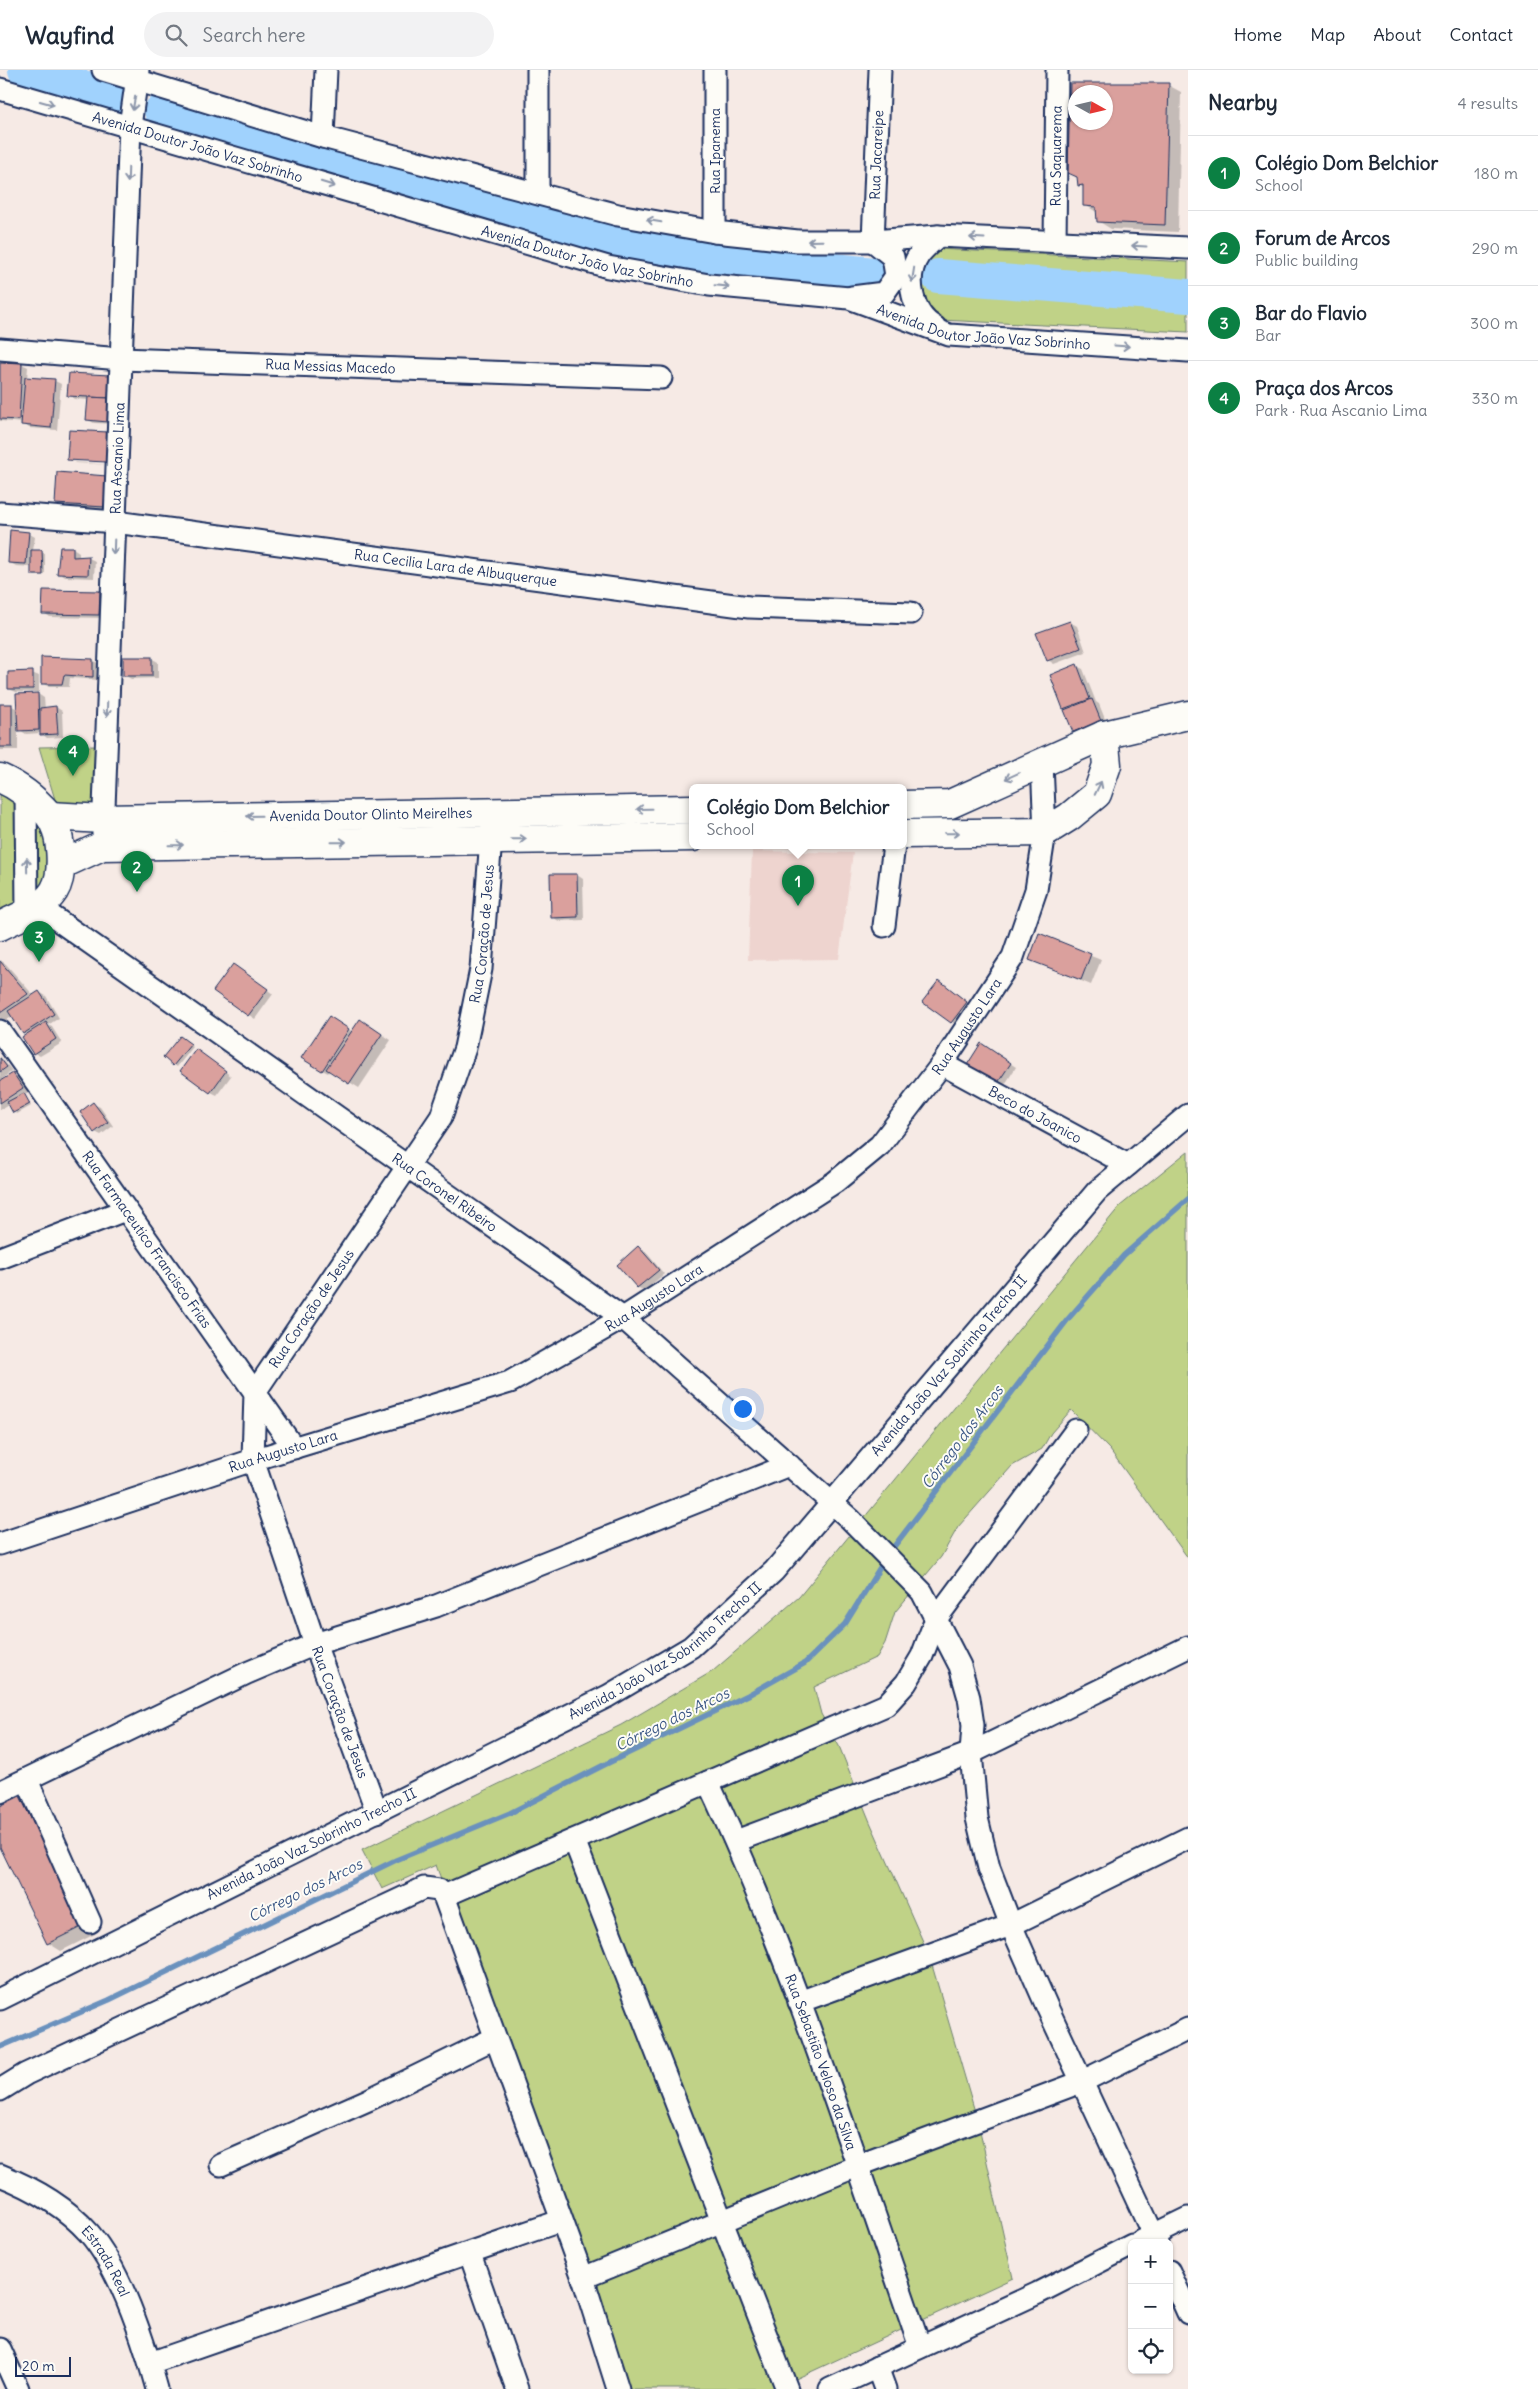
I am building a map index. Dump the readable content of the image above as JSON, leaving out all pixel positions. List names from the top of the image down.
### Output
{
  "streets": {
    "main road": ["Avenida Doutor Olinto Meirelhes"],
    "street": [
      "Avenida Doutor João Vaz Sobrinho",
      "Rua Ipanema",
      "Rua Jacareipe",
      "Rua Saquarema",
      "Rua Messias Macedo",
      "Rua Ascanio Lima",
      "Rua Cecilia Lara de Albuquerque",
      "Rua Coração de Jesus",
      "Rua Augusto Lara",
      "Beco do Joanico",
      "Rua Coronel Ribeiro",
      "Rua Farmaceutico Francisco Frias",
      "Avenida João Vaz Sobrinho Trecho II",
      "Rua Sebastião Veloso da Silva",
      "Estrada Real"
    ]
  },
  "crossings": [
    ["Avenida Doutor João Vaz Sobrinho", "Rua Ascanio Lima"],
    ["Rua Messias Macedo", "Rua Ascanio Lima"],
    ["Rua Ascanio Lima", "Rua Cecilia Lara de Albuquerque"],
    ["Rua Ascanio Lima", "Avenida Doutor Olinto Meirelhes"],
    ["Avenida Doutor Olinto Meirelhes", "Rua Coração de Jesus"],
    ["Rua Coração de Jesus", "Rua Augusto Lara"],
    ["Rua Coração de Jesus", "Rua Coronel Ribeiro"],
    ["Rua Coração de Jesus", "Rua Farmaceutico Francisco Frias"],
    ["Rua Coração de Jesus", "Avenida João Vaz Sobrinho Trecho II"],
    ["Rua Augusto Lara", "Beco do Joanico"],
    ["Rua Augusto Lara", "Rua Coronel Ribeiro"],
    ["Rua Augusto Lara", "Rua Farmaceutico Francisco Frias"],
    ["Beco do Joanico", "Avenida João Vaz Sobrinho Trecho II"],
    ["Rua Coronel Ribeiro", "Avenida João Vaz Sobrinho Trecho II"]
  ],
  "one_way": ["Rua Ascanio Lima"],
  "water": ["Córrego dos Arcos"],
  "scale_bar": "20 m",
  "north": "right",
  "page": {
    "header": "Wayfind",
    "search": "Search here",
    "nav": [
      "Home",
      "Map",
      "About",
      "Contact"
    ],
    "heading": ["Nearby", "4 results"],
    "list": [
      {
        "mark": "1",
        "name": "Colégio Dom Belchior",
        "note": "School",
        "value": "180 m"
      },
      {
        "mark": "2",
        "name": "Forum de Arcos",
        "note": "Public building",
        "value": "290 m"
      },
      {
        "mark": "3",
        "name": "Bar do Flavio",
        "note": "Bar",
        "value": "300 m"
      },
      {
        "mark": "4",
        "name": "Praça dos Arcos",
        "note": "Park · Rua Ascanio Lima",
        "value": "330 m"
      }
    ],
    "pins": [
      "4",
      "2",
      "1",
      "3"
    ],
    "popup": ["Colégio Dom Belchior", "School"],
    "map_buttons": ["+", "−"],
    "scale": "20 m"
  }
}
